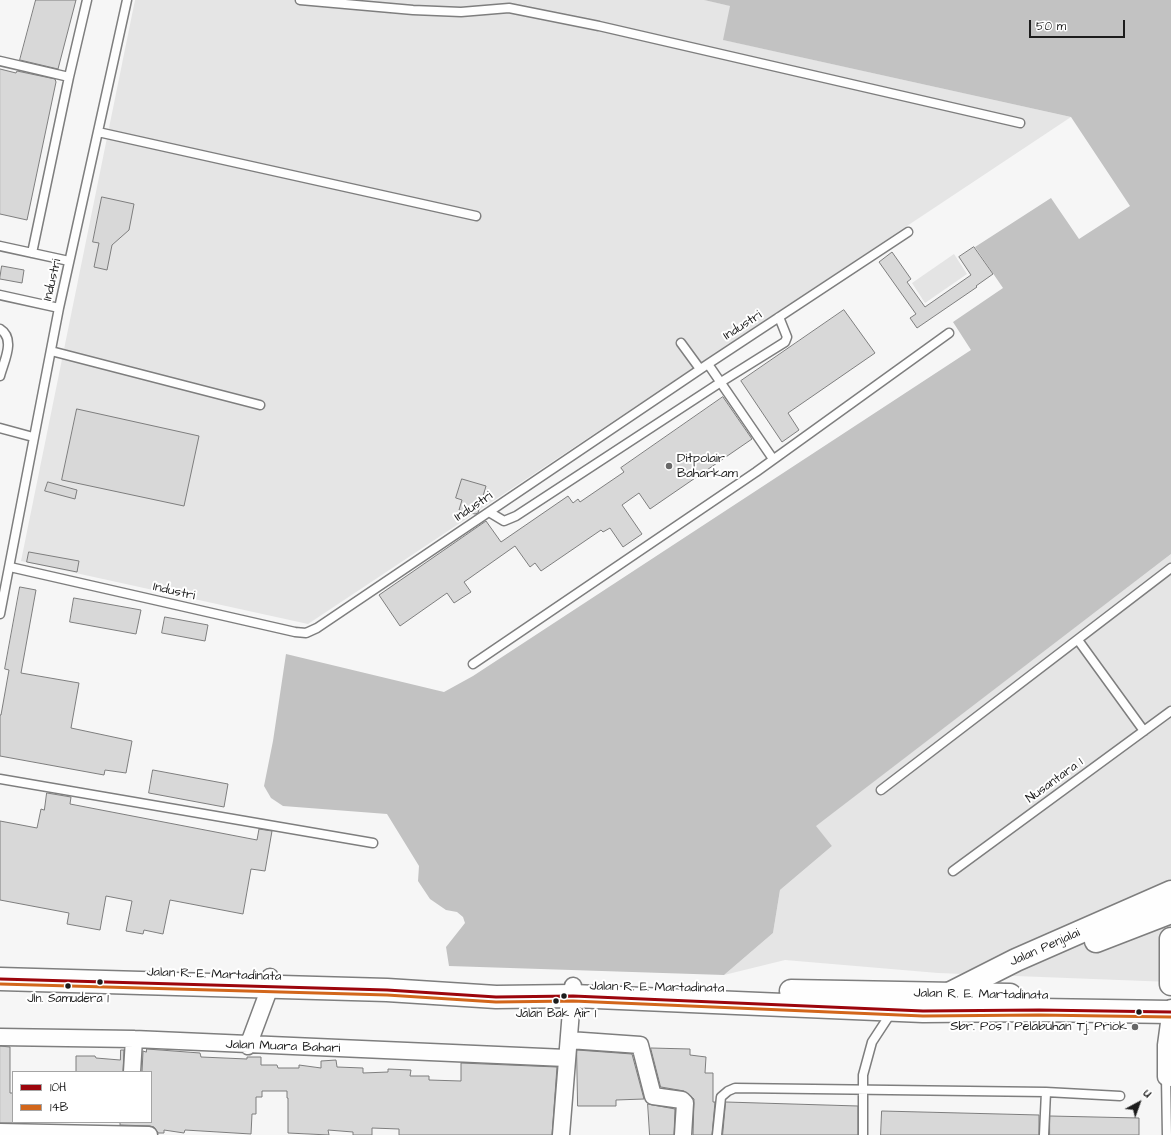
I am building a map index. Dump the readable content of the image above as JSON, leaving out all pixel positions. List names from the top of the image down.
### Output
{
  "streets": {
    "main road": ["Jalan Penjalai", "Jalan R. E. Martadinata"],
    "street": ["Jalan Muara Bahari"],
    "lane": ["Industri", "Nusantara 1"]
  },
  "crossings": [
    ["Jalan Penjalai", "Jalan R. E. Martadinata"]
  ],
  "places": [
    "Ditpolair Baharkam",
    "Jln. Samudera 1",
    "Jalan Bak Air 1",
    "Sbr. Pos 1 Pelabuhan Tj. Priok"
  ],
  "lines": ["transit line 10H", "transit line 14B"],
  "legend": ["10H", "14B"],
  "scale_bar": "50 m",
  "north": "top right"
}
